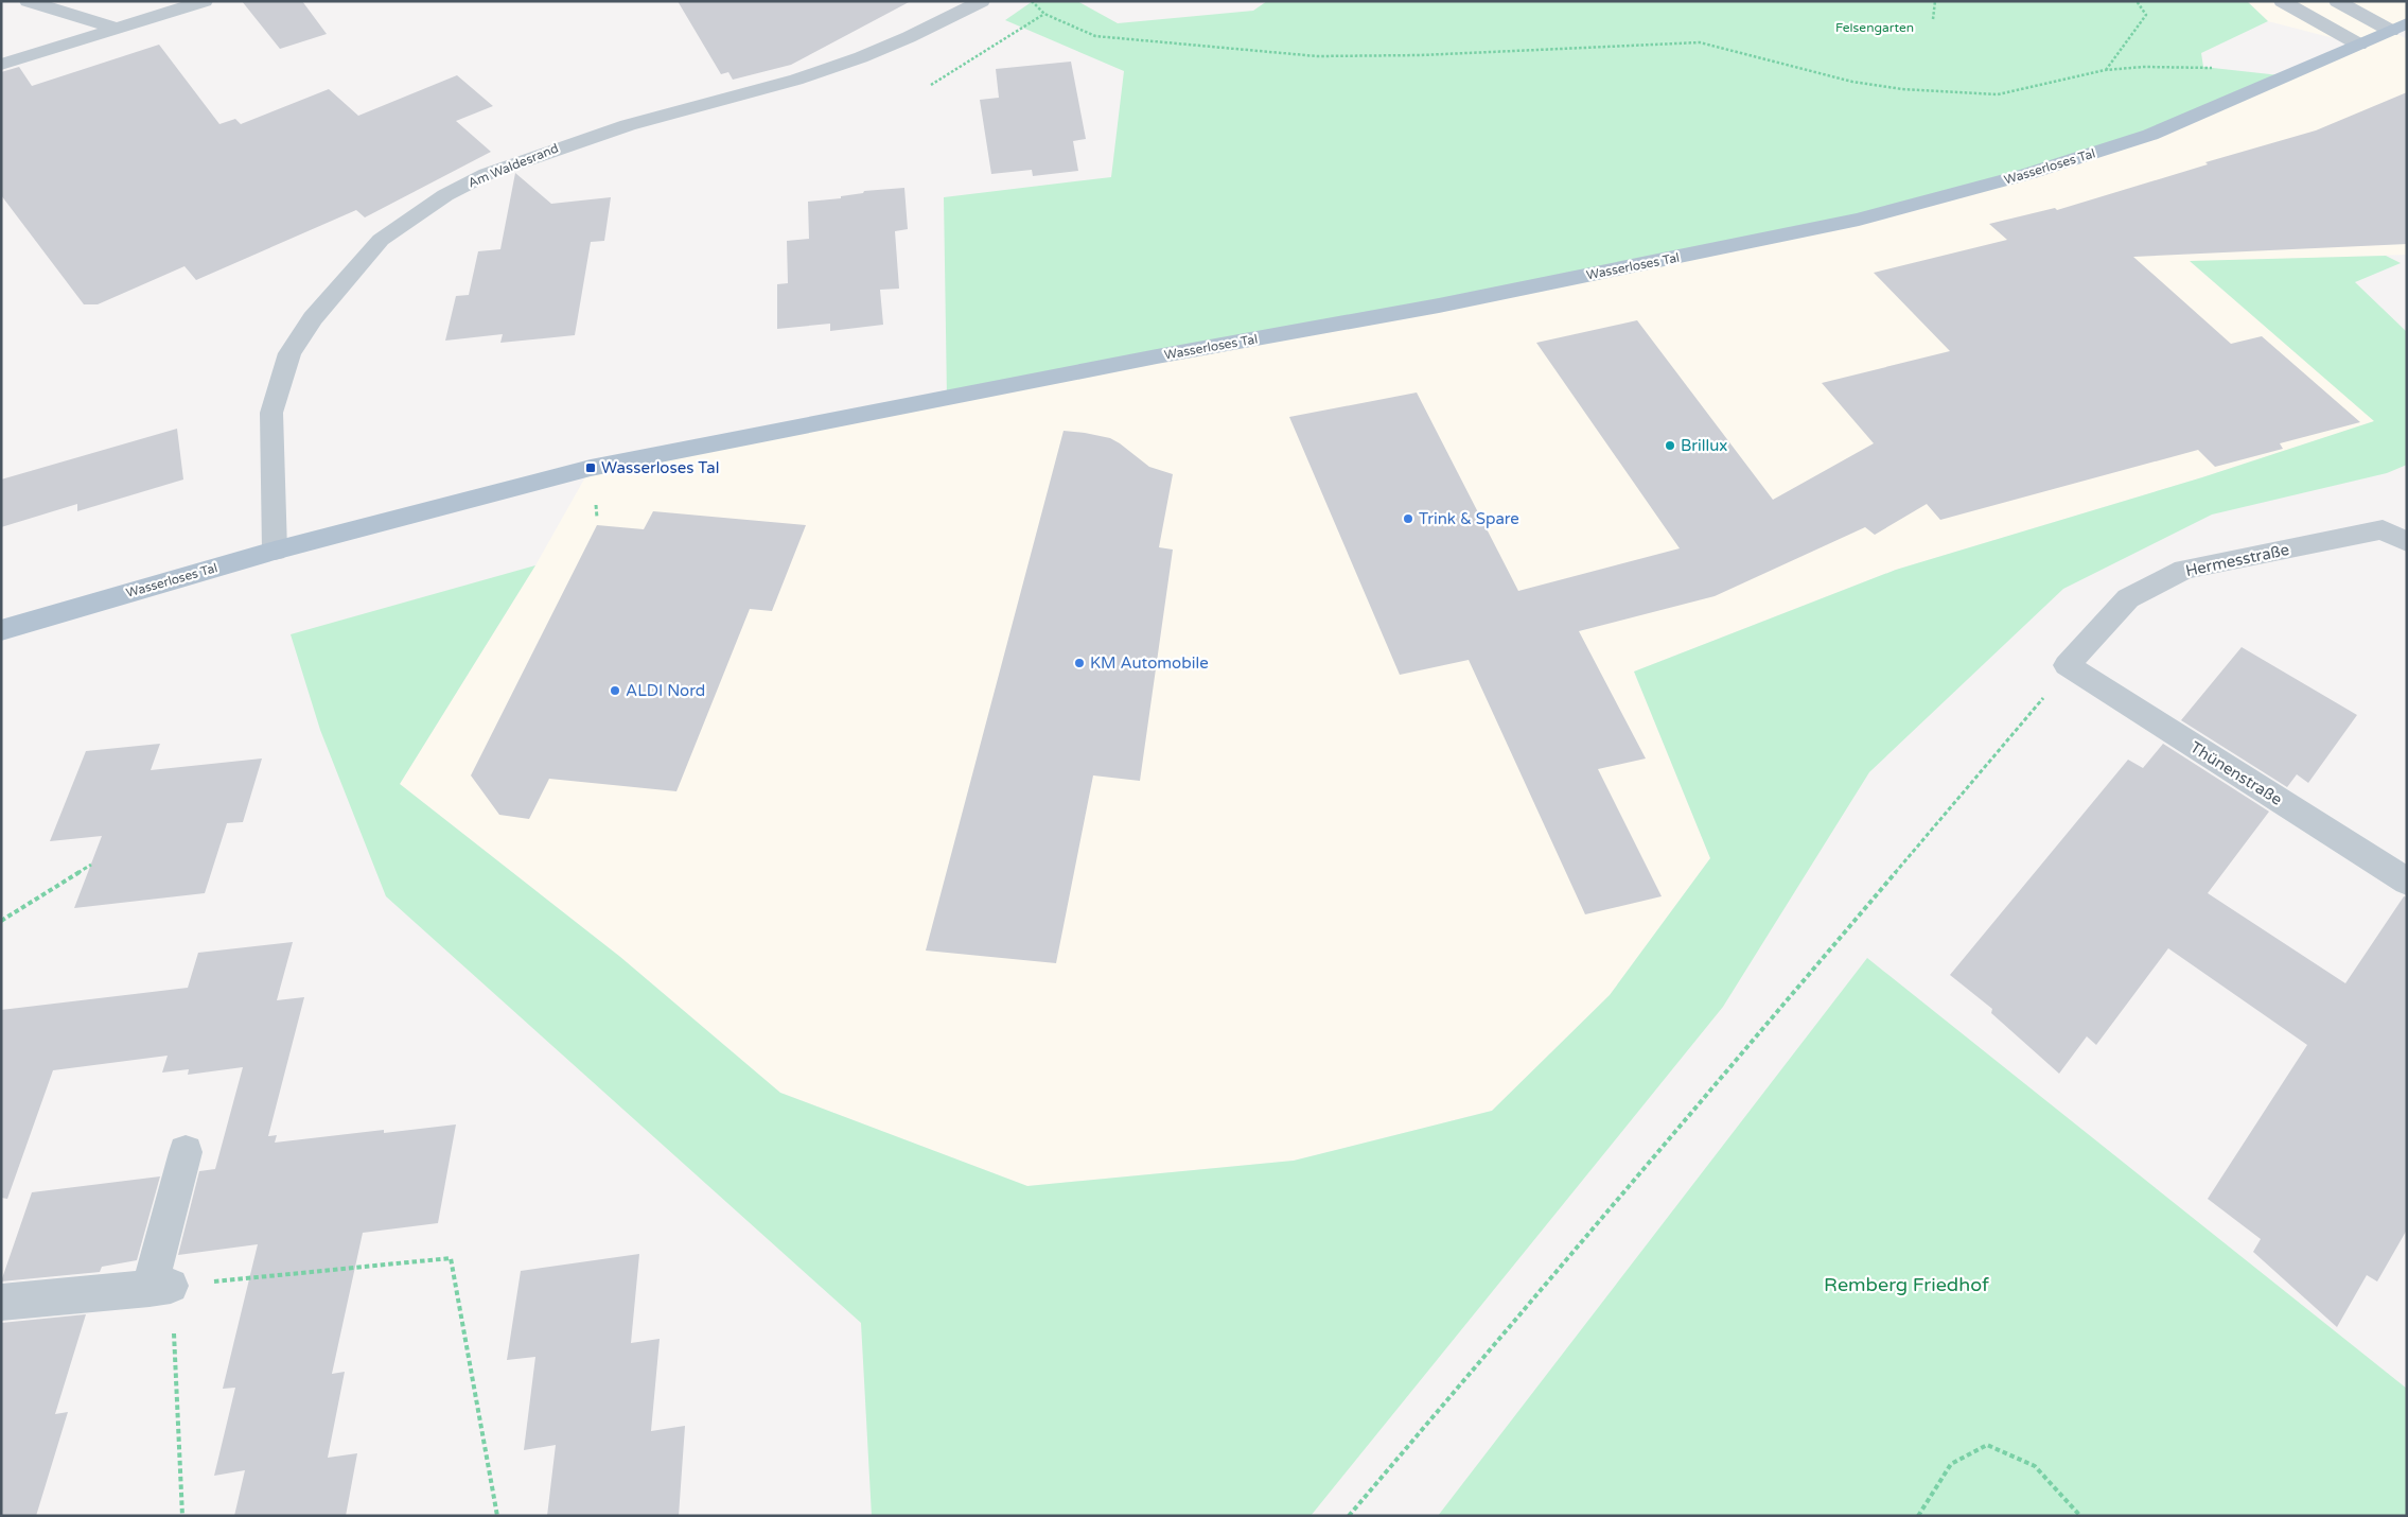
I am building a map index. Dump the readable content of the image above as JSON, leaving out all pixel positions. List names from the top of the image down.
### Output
{
  "streets": {
    "main road": ["Wasserloses Tal"],
    "street": ["Am Waldesrand", "Hermesstraße", "Thünenstraße"]
  },
  "crossings": [
    ["Am Waldesrand", "Wasserloses Tal"],
    ["Hermesstraße", "Thünenstraße"]
  ],
  "parks": ["Felsengarten", "Remberg Friedhof"],
  "places": {
    "other": [
      "Brillux",
      "Trink & Spare",
      "KM Automobile",
      "ALDI Nord"
    ],
    "transit": ["Wasserloses Tal"]
  }
}
